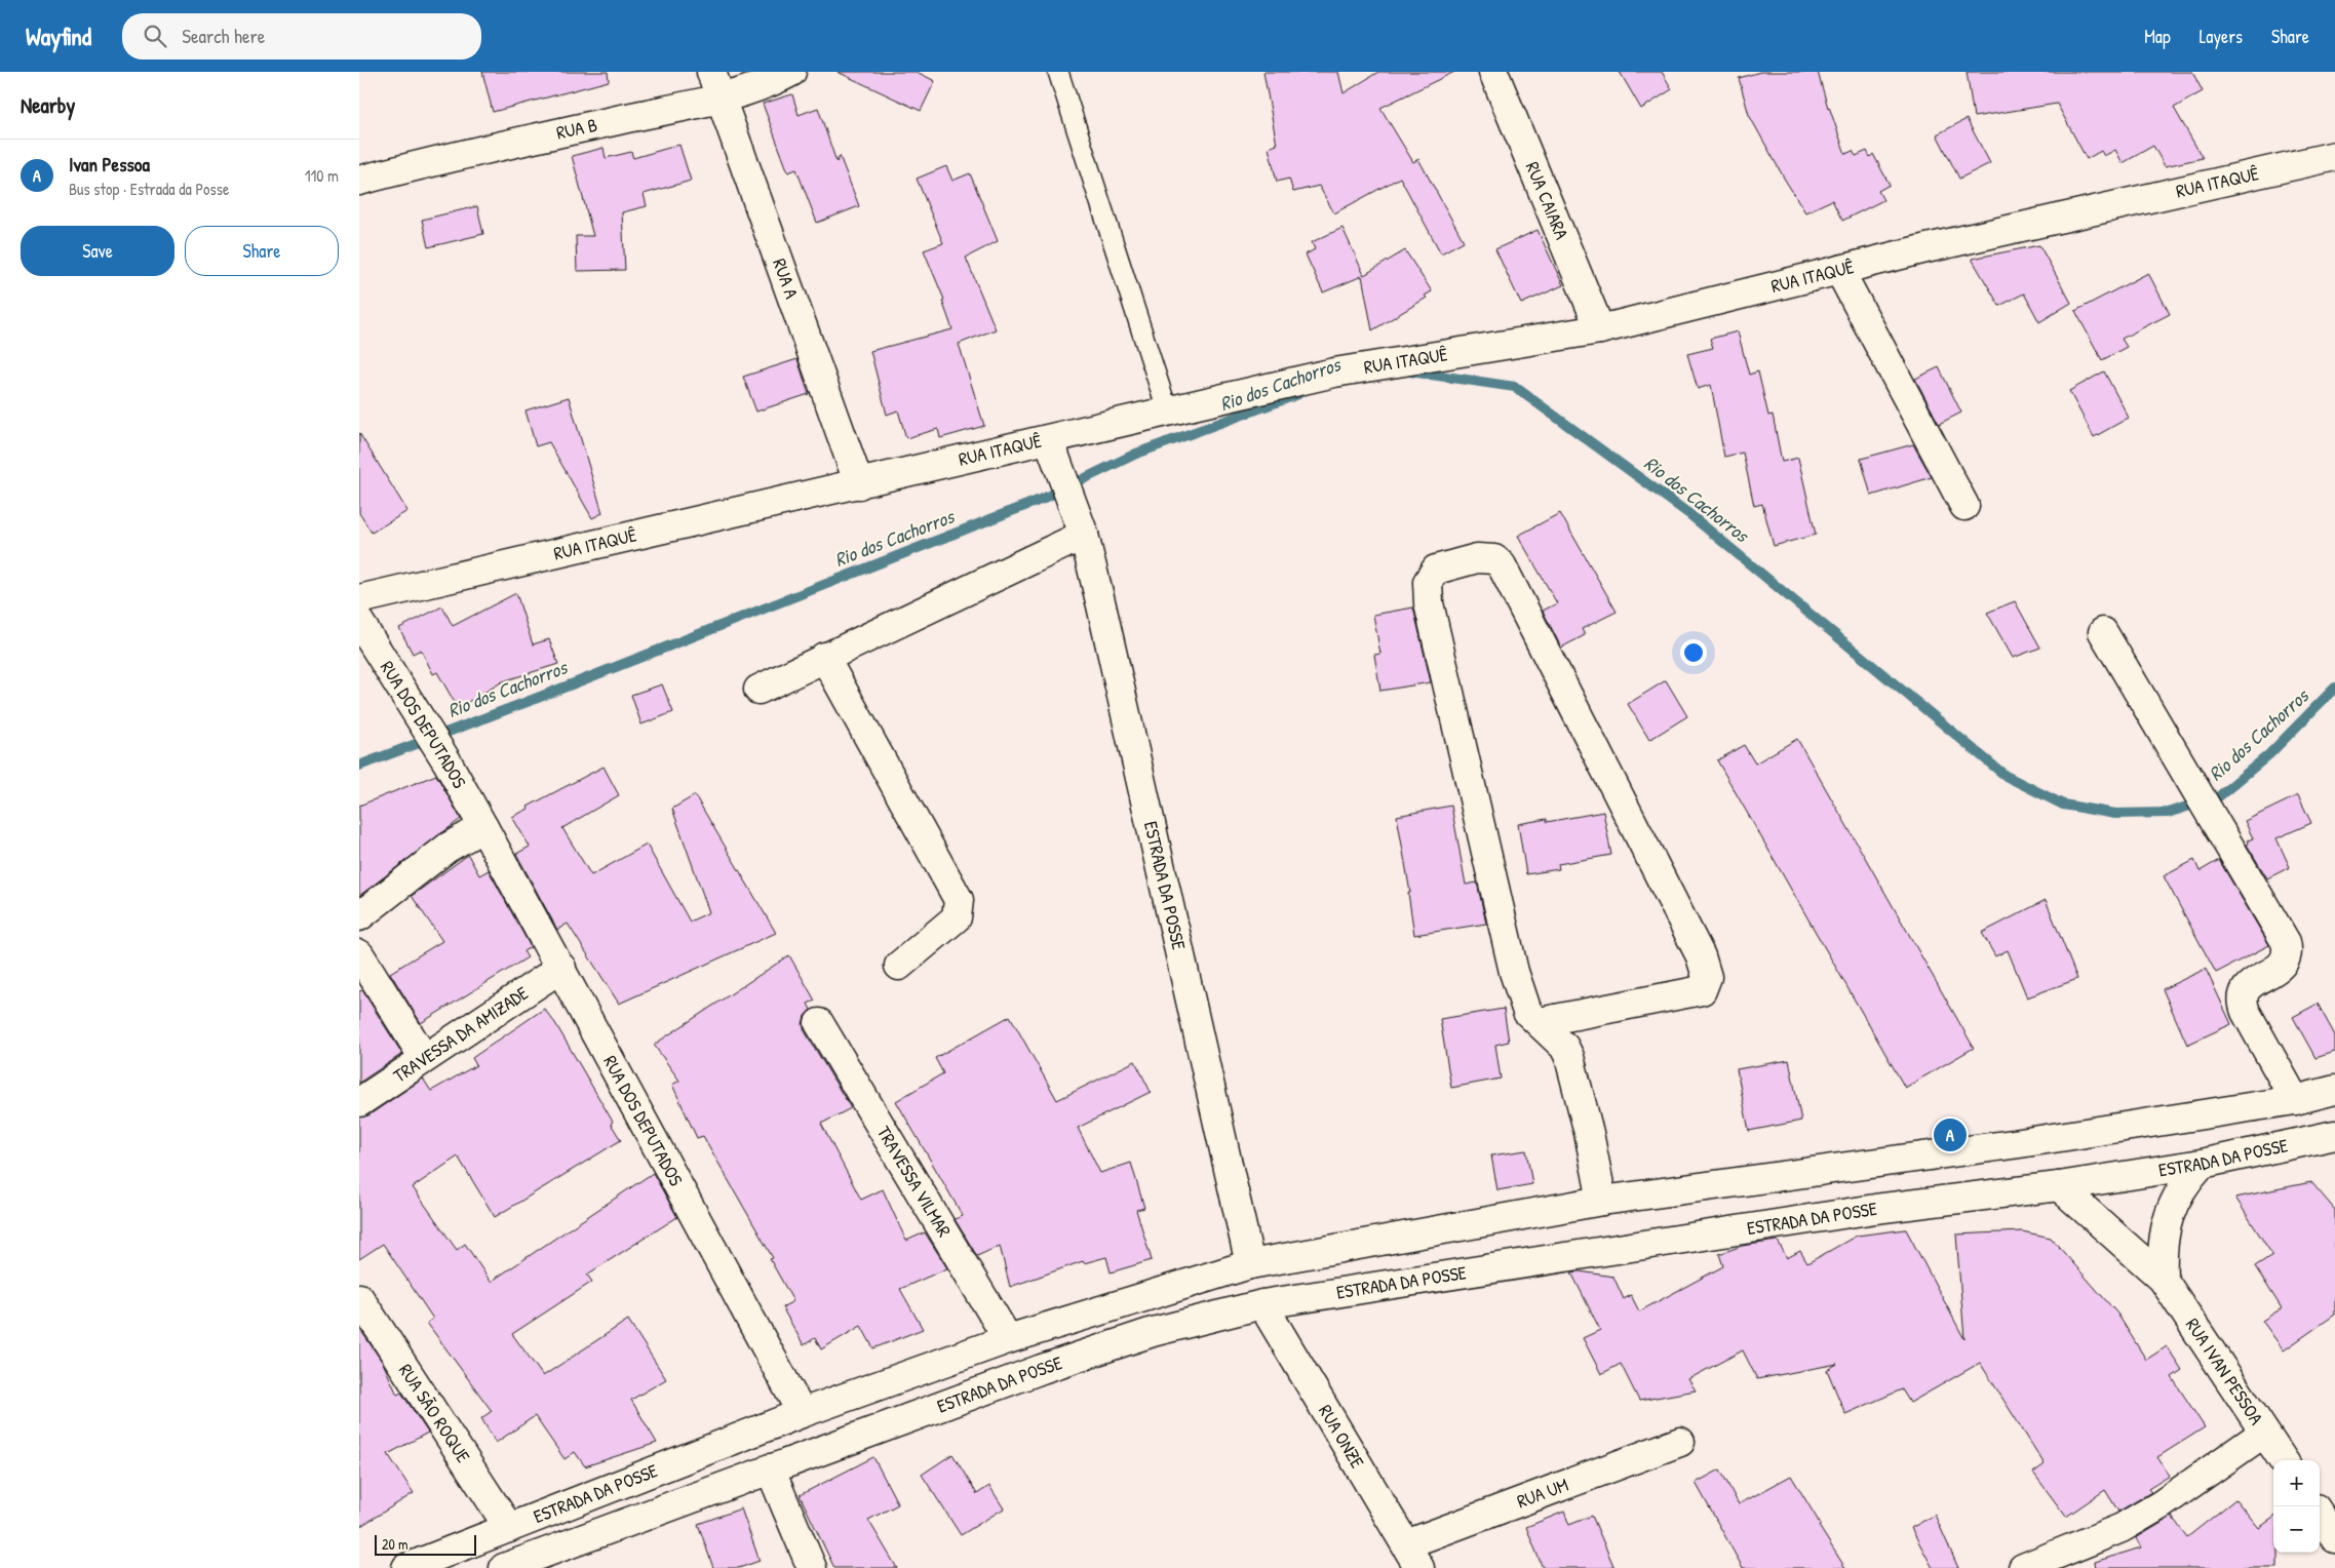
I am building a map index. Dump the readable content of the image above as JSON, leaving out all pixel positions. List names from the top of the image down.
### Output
{
  "streets": {
    "street": [
      "RUA B",
      "RUA ITAQUÊ",
      "RUA CAIARA",
      "RUA A",
      "RUA DOS DEPUTADOS",
      "ESTRADA DA POSSE",
      "TRAVESSA DA AMIZADE",
      "TRAVESSA VILMAR",
      "RUA IVAN PESSOA",
      "RUA SÃO ROQUE",
      "RUA ONZE",
      "RUA UM"
    ]
  },
  "crossings": [
    ["RUA B", "RUA A"],
    ["RUA ITAQUÊ", "RUA CAIARA"],
    ["RUA ITAQUÊ", "RUA A"],
    ["RUA ITAQUÊ", "ESTRADA DA POSSE"],
    ["RUA DOS DEPUTADOS", "ESTRADA DA POSSE"],
    ["RUA DOS DEPUTADOS", "TRAVESSA DA AMIZADE"],
    ["ESTRADA DA POSSE", "TRAVESSA VILMAR"],
    ["ESTRADA DA POSSE", "RUA IVAN PESSOA"],
    ["ESTRADA DA POSSE", "RUA SÃO ROQUE"],
    ["ESTRADA DA POSSE", "RUA ONZE"],
    ["RUA ONZE", "RUA UM"]
  ],
  "water": ["Rio dos Cachorros"],
  "scale_bar": "20 m",
  "page": {
    "header": "Wayfind",
    "search": "Search here",
    "nav": ["Map", "Layers", "Share"],
    "heading": "Nearby",
    "list": [
      {
        "mark": "A",
        "name": "Ivan Pessoa",
        "note": "Bus stop · Estrada da Posse",
        "value": "110 m"
      }
    ],
    "buttons": ["Save", "Share"],
    "pins": "A",
    "map_buttons": ["+", "−"],
    "scale": "20 m"
  }
}
